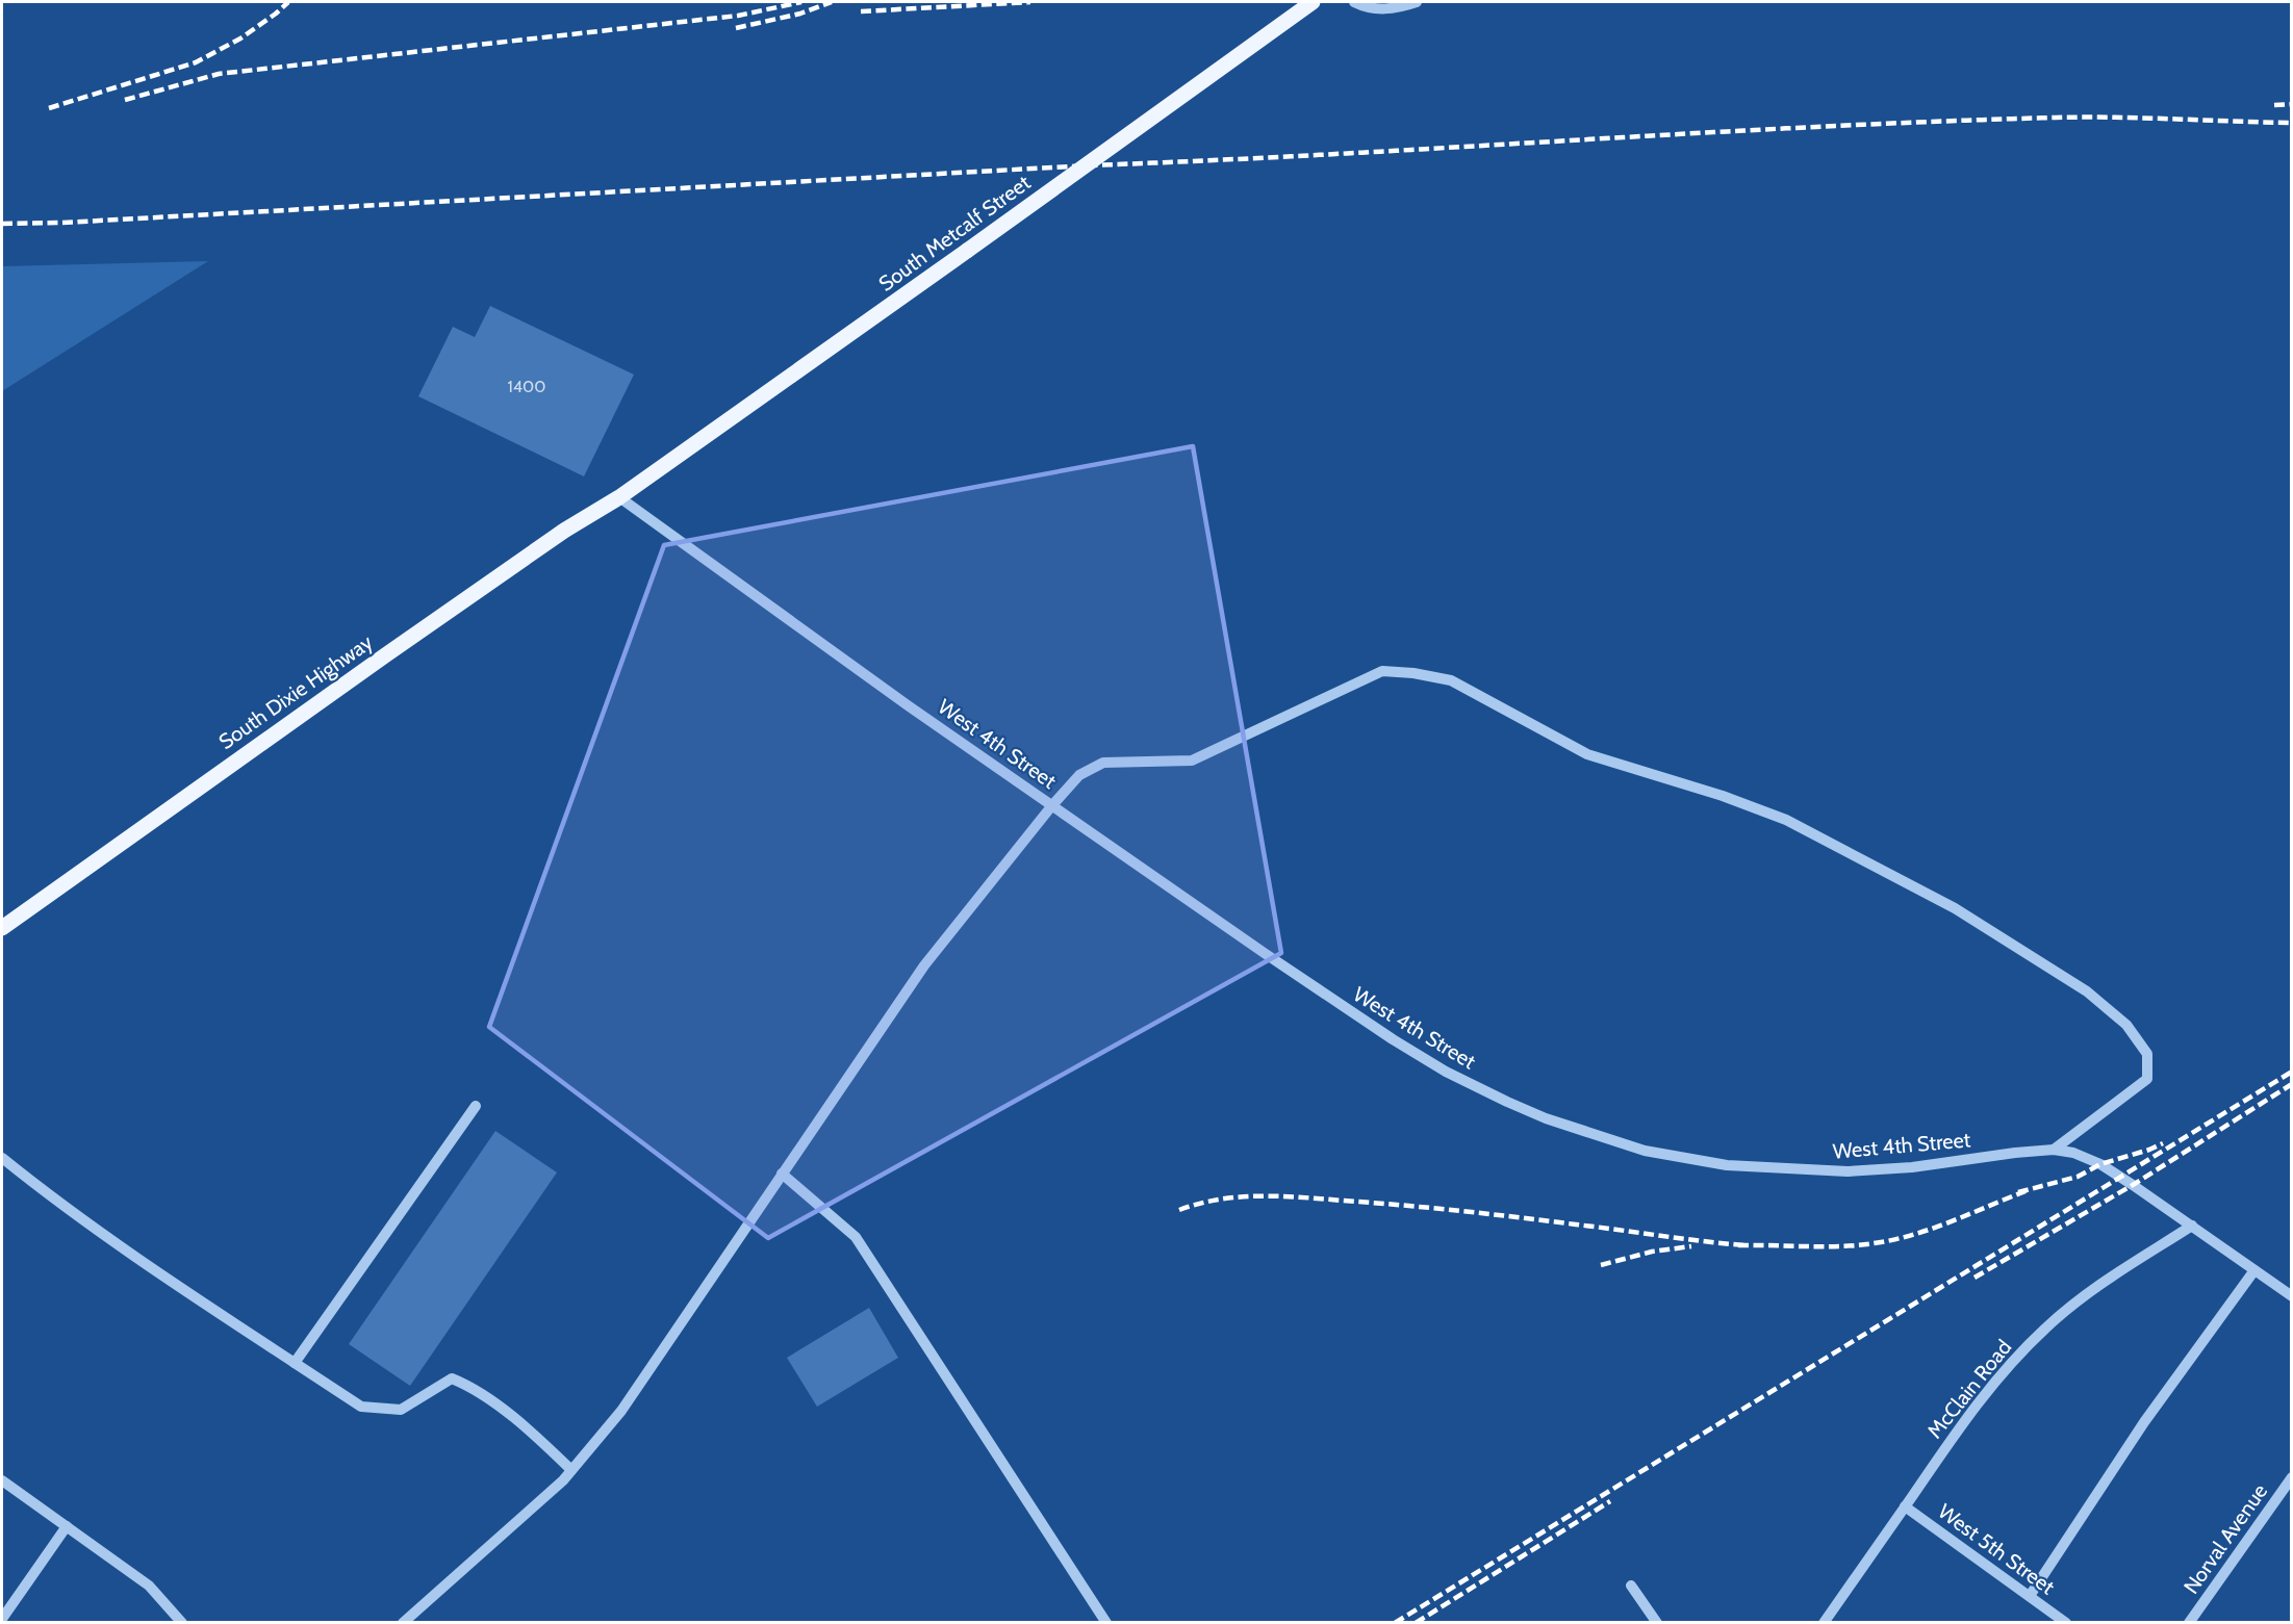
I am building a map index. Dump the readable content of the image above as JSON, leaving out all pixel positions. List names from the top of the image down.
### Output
{
  "streets": {
    "main road": ["South Metcalf Street", "South Dixie Highway"],
    "street": [
      "West 4th Street",
      "McClain Road",
      "Norval Avenue",
      "West 5th Street"
    ]
  },
  "crossings": [
    ["South Metcalf Street", "South Dixie Highway"],
    ["South Metcalf Street", "West 4th Street"],
    ["South Dixie Highway", "West 4th Street"],
    ["West 4th Street", "McClain Road"],
    ["McClain Road", "West 5th Street"]
  ],
  "house_numbers": ["1400"]
}
